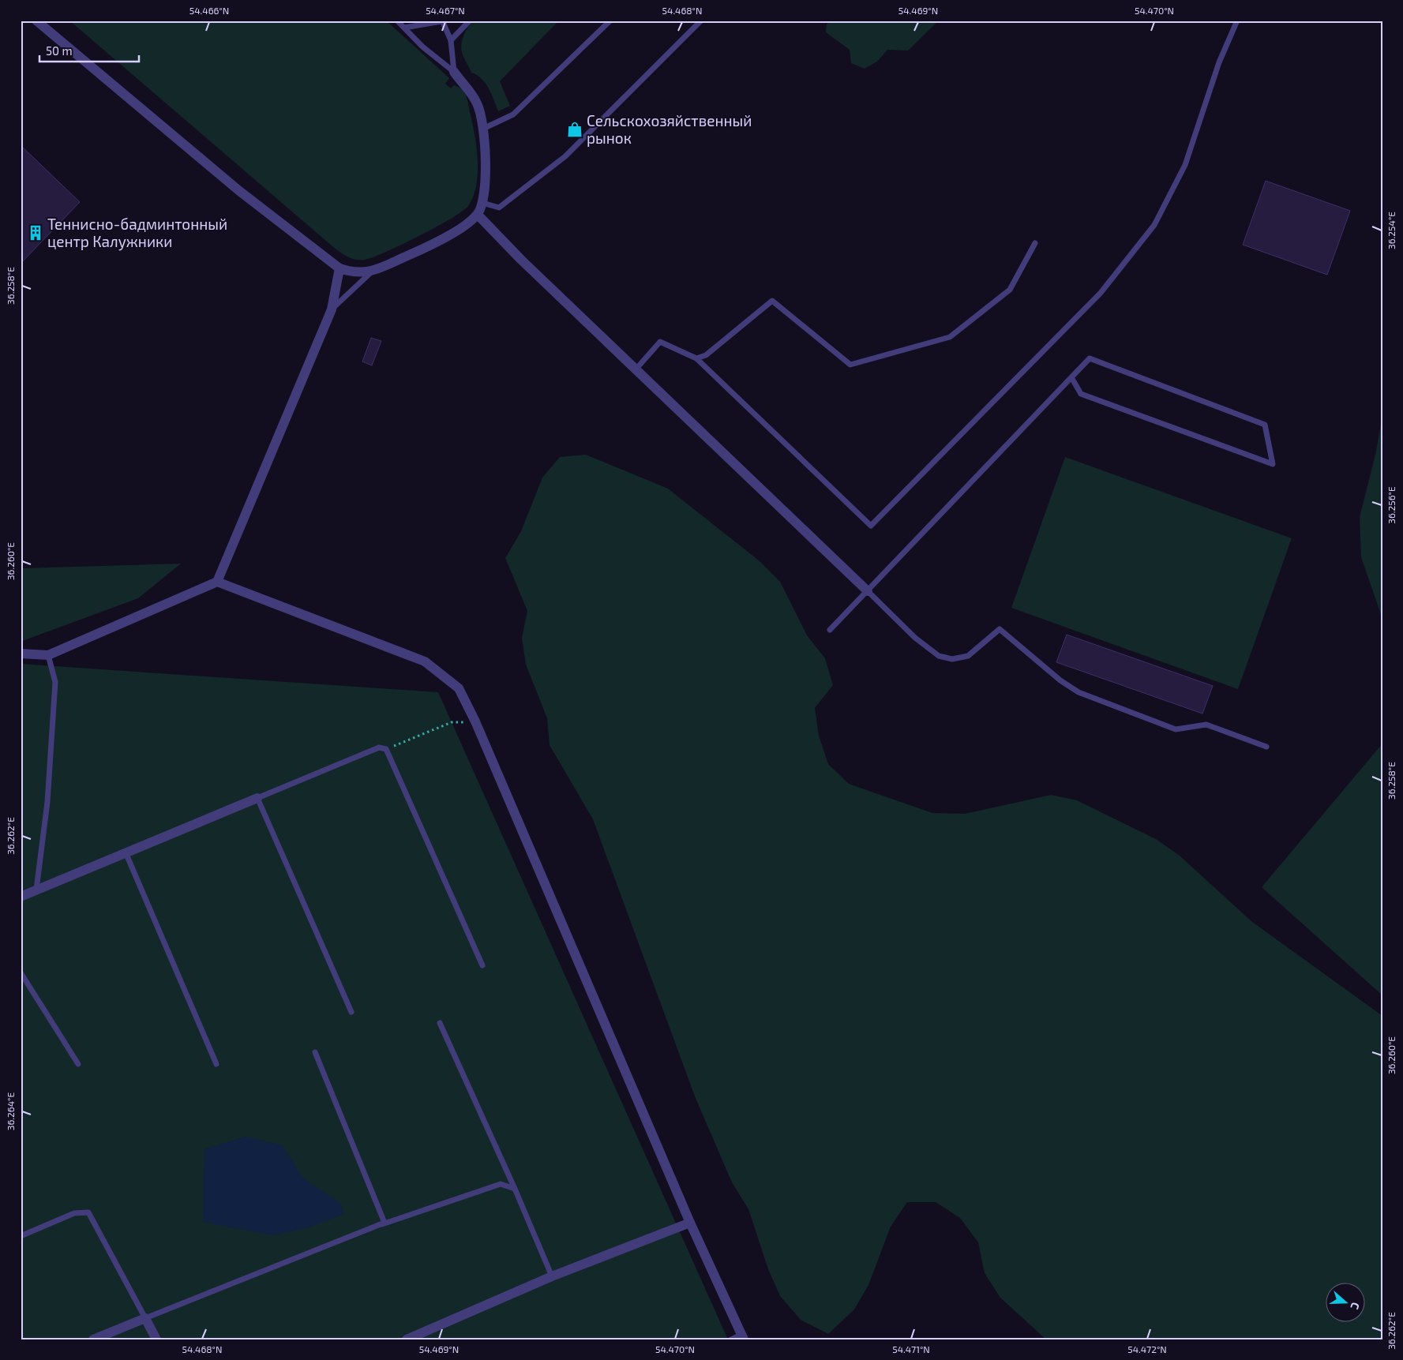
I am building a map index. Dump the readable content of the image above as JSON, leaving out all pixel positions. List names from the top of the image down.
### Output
{
  "places": {
    "shop": ["Сельскохозяйственный рынок"],
    "building": ["Теннисно-бадминтонный центр Калужники"]
  },
  "scale_bar": "50 m",
  "north": "right",
  "coordinates": [
    "54.466°N",
    "54.467°N",
    "54.468°N",
    "54.469°N",
    "54.470°N",
    "36.254°E",
    "36.258°E",
    "36.256°E",
    "36.260°E",
    "36.262°E",
    "36.264°E",
    "54.471°N",
    "54.472°N"
  ]
}
